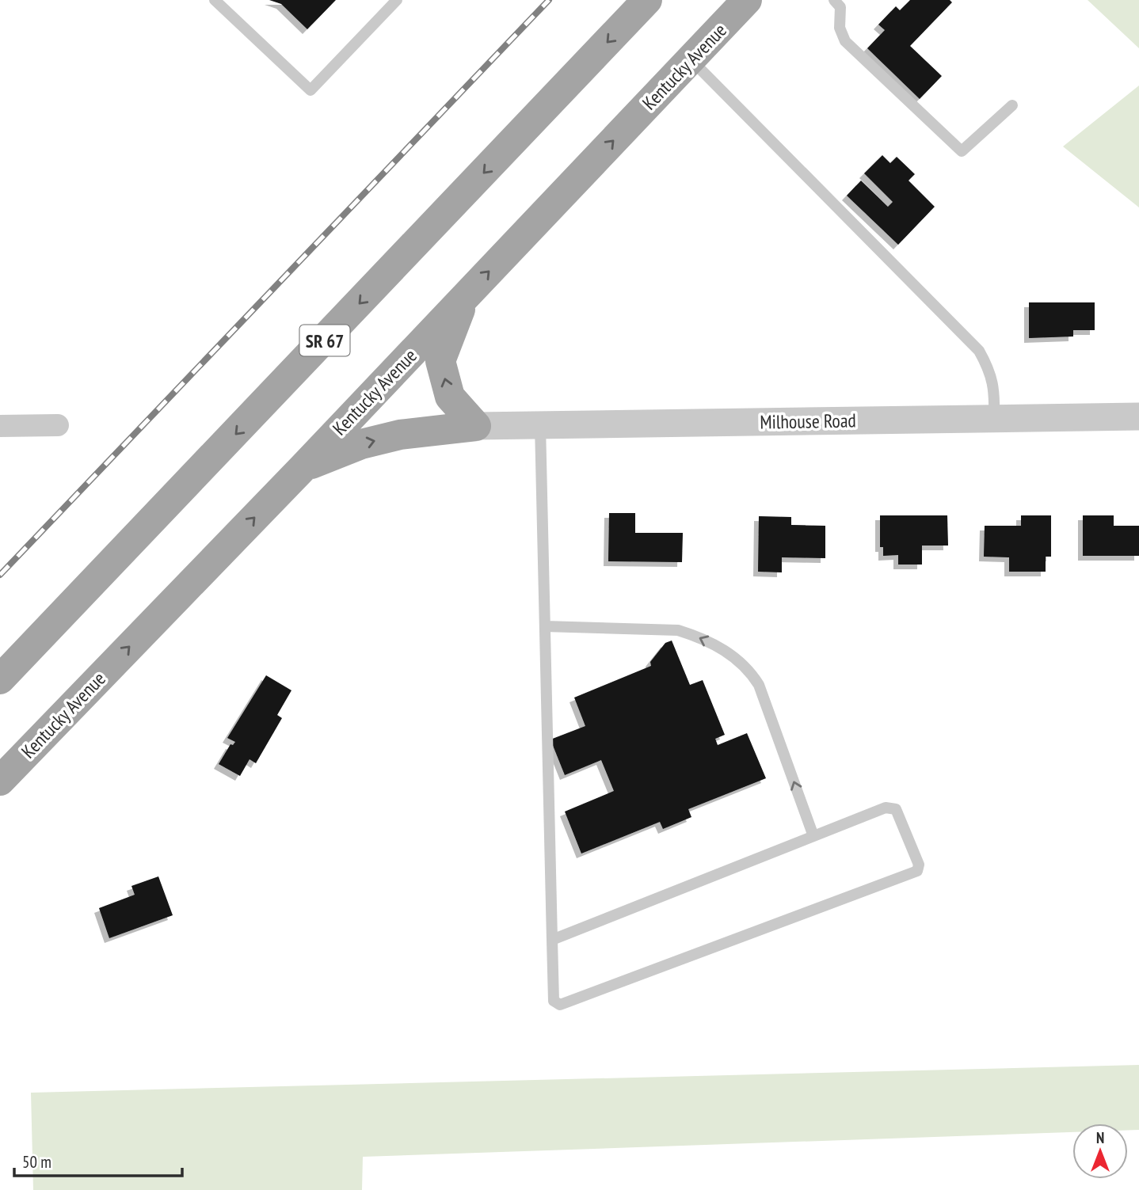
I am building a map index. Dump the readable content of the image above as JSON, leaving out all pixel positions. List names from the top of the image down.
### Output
{
  "streets": {
    "main road": ["Kentucky Avenue", "SR 67"],
    "street": ["Milhouse Road"]
  },
  "scale_bar": "50 m",
  "north": "top"
}
